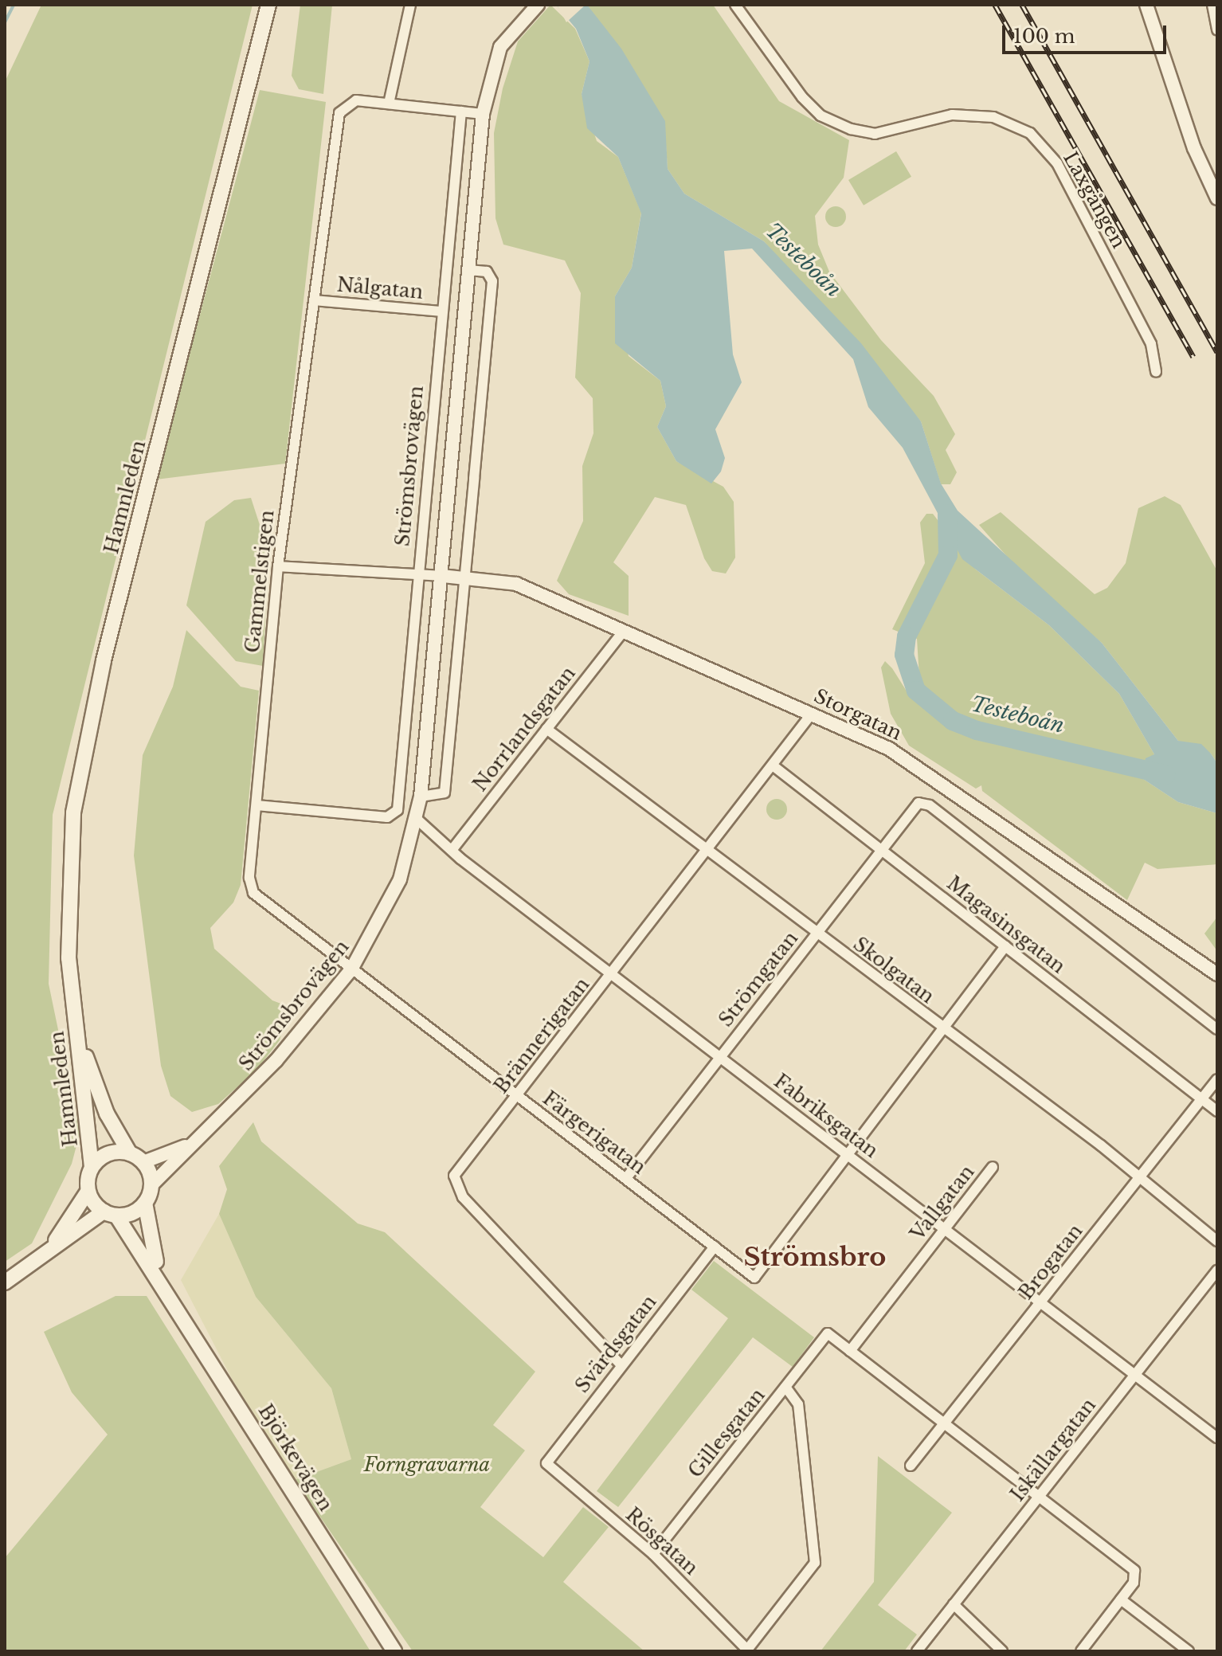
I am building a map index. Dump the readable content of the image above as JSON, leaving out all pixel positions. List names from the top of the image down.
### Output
{
  "streets": {
    "main road": ["Hamnleden", "Björkevägen"],
    "street": [
      "Laxgången",
      "Nålgatan",
      "Strömsbrovägen",
      "Gammelstigen",
      "Storgatan",
      "Norrlandsgatan",
      "Magasinsgatan",
      "Skolgatan",
      "Strömgatan",
      "Brännerigatan",
      "Fabriksgatan",
      "Färgerigatan",
      "Vallgatan",
      "Brogatan",
      "Svärdsgatan",
      "Gillesgatan",
      "Iskällargatan",
      "Rösgatan"
    ]
  },
  "crossings": [
    ["Nålgatan", "Strömsbrovägen"],
    ["Nålgatan", "Gammelstigen"],
    ["Strömsbrovägen", "Hamnleden"],
    ["Strömsbrovägen", "Gammelstigen"],
    ["Strömsbrovägen", "Storgatan"],
    ["Strömsbrovägen", "Fabriksgatan"],
    ["Strömsbrovägen", "Färgerigatan"],
    ["Strömsbrovägen", "Björkevägen"],
    ["Hamnleden", "Björkevägen"],
    ["Gammelstigen", "Färgerigatan"],
    ["Storgatan", "Norrlandsgatan"],
    ["Storgatan", "Brännerigatan"],
    ["Norrlandsgatan", "Skolgatan"],
    ["Norrlandsgatan", "Fabriksgatan"],
    ["Magasinsgatan", "Strömgatan"],
    ["Magasinsgatan", "Brännerigatan"],
    ["Magasinsgatan", "Brogatan"],
    ["Skolgatan", "Strömgatan"],
    ["Skolgatan", "Brännerigatan"],
    ["Skolgatan", "Brogatan"],
    ["Strömgatan", "Fabriksgatan"],
    ["Strömgatan", "Färgerigatan"],
    ["Brännerigatan", "Fabriksgatan"],
    ["Brännerigatan", "Färgerigatan"],
    ["Brännerigatan", "Svärdsgatan"],
    ["Fabriksgatan", "Färgerigatan"],
    ["Fabriksgatan", "Vallgatan"],
    ["Fabriksgatan", "Brogatan"],
    ["Fabriksgatan", "Iskällargatan"],
    ["Färgerigatan", "Svärdsgatan"],
    ["Vallgatan", "Gillesgatan"],
    ["Svärdsgatan", "Rösgatan"],
    ["Gillesgatan", "Rösgatan"]
  ],
  "districts": ["Strömsbro"],
  "water": ["Testeboån"],
  "parks": ["Forngravarna"],
  "scale_bar": "100 m"
}
